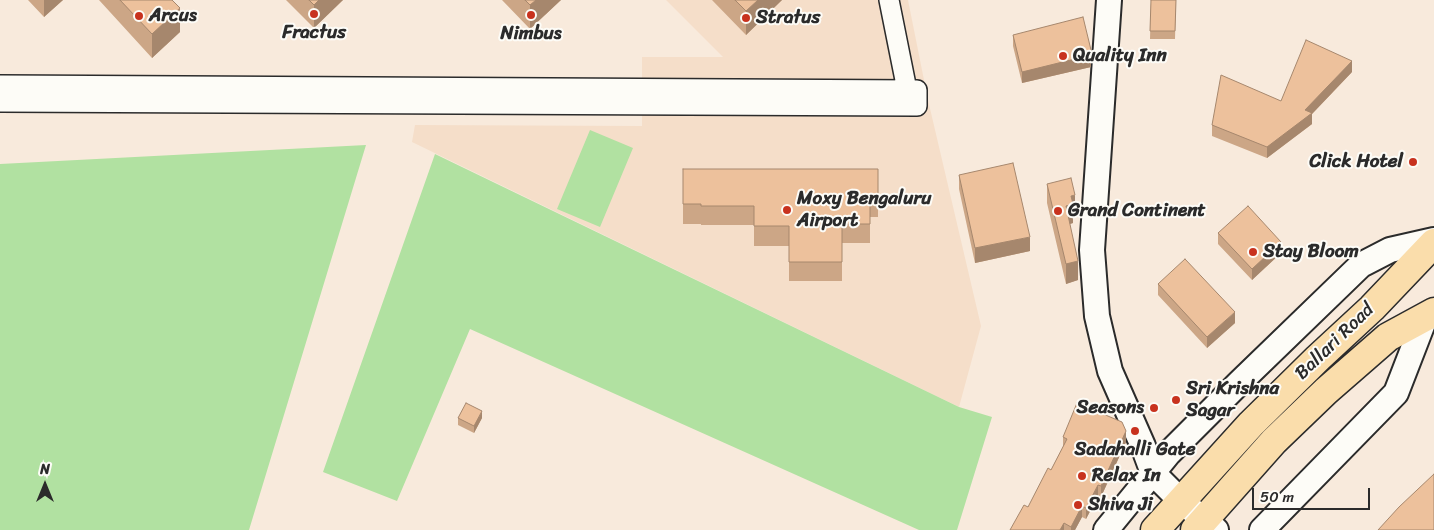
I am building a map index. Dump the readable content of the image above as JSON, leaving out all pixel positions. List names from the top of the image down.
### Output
{
  "streets": {
    "highway": ["Ballari Road"]
  },
  "places": [
    "Fractus",
    "Nimbus",
    "Arcus",
    "Stratus",
    "Quality Inn",
    "Click Hotel",
    "Moxy Bengaluru Airport",
    "Grand Continent",
    "Stay Bloom",
    "Sri Krishna Sagar",
    "Seasons",
    "Sadahalli Gate",
    "Relax In",
    "Shiva Ji"
  ],
  "scale_bar": "50 m",
  "north": "top"
}
